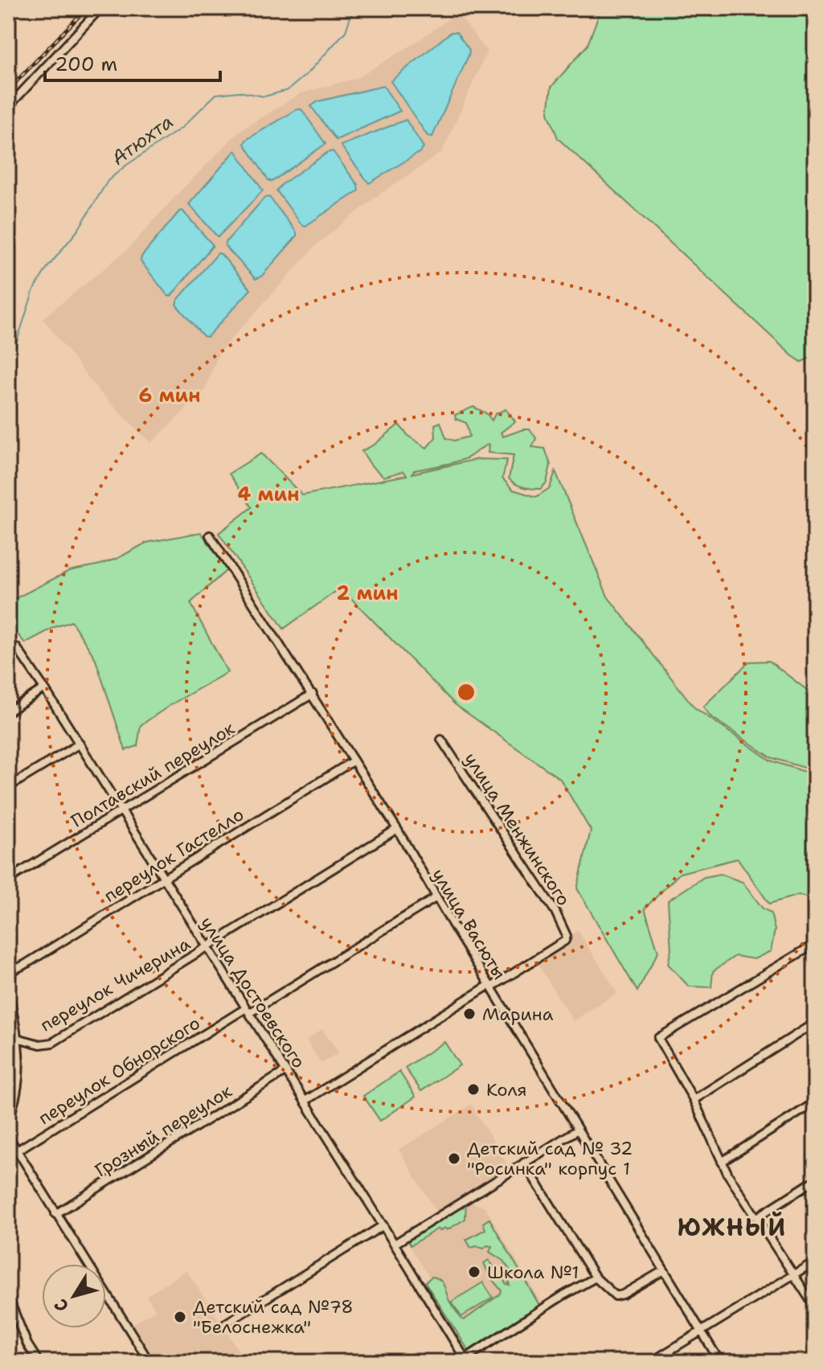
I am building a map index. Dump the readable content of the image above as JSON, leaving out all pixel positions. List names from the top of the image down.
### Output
{
  "streets": {
    "street": [
      "Полтавский переулок",
      "улица Менжинского",
      "переулок Гастелло",
      "улица Васюты",
      "переулок Чичерина",
      "улица Достоевского",
      "переулок Обнорского",
      "Грозный переулок"
    ]
  },
  "crossings": [
    ["Полтавский переулок", "улица Васюты"],
    ["Полтавский переулок", "улица Достоевского"],
    ["улица Менжинского", "улица Васюты"],
    ["переулок Гастелло", "улица Васюты"],
    ["переулок Гастелло", "улица Достоевского"],
    ["улица Васюты", "переулок Чичерина"],
    ["улица Васюты", "переулок Обнорского"],
    ["переулок Чичерина", "улица Достоевского"],
    ["улица Достоевского", "переулок Обнорского"],
    ["улица Достоевского", "Грозный переулок"]
  ],
  "districts": ["ЮЖНЫЙ"],
  "water": ["Атюхта"],
  "places": [
    "Марина",
    "Коля",
    "Детский сад № 32 \"Росинка\" корпус 1",
    "Школа №1",
    "Детский сад №78 \"Белоснежка\""
  ],
  "scale_bar": "200 m",
  "north": "bottom left",
  "rings": ["6 мин", "4 мин", "2 мин"]
}
